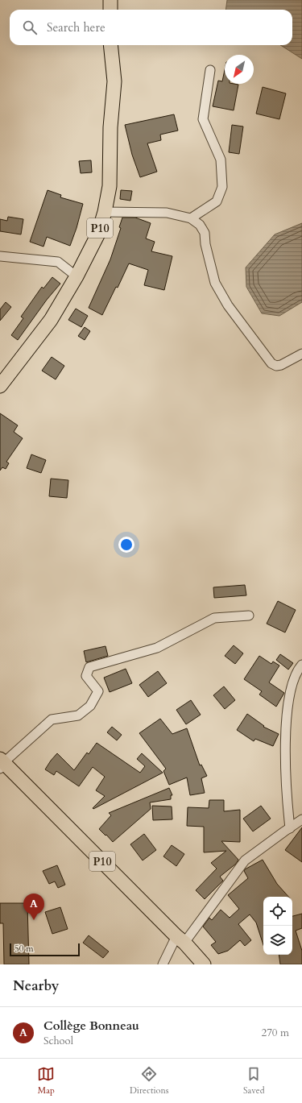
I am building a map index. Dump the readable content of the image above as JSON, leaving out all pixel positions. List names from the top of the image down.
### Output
{
  "streets": {
    "main road": ["P10"]
  },
  "scale_bar": "50 m",
  "north": "bottom left",
  "page": {
    "search": "Search here",
    "pins": "A",
    "scale": "50 m",
    "heading": "Nearby",
    "list": [
      {
        "mark": "A",
        "name": "Collège Bonneau",
        "note": "School",
        "value": "270 m"
      }
    ],
    "nav": ["Map", "Directions", "Saved"]
  }
}
